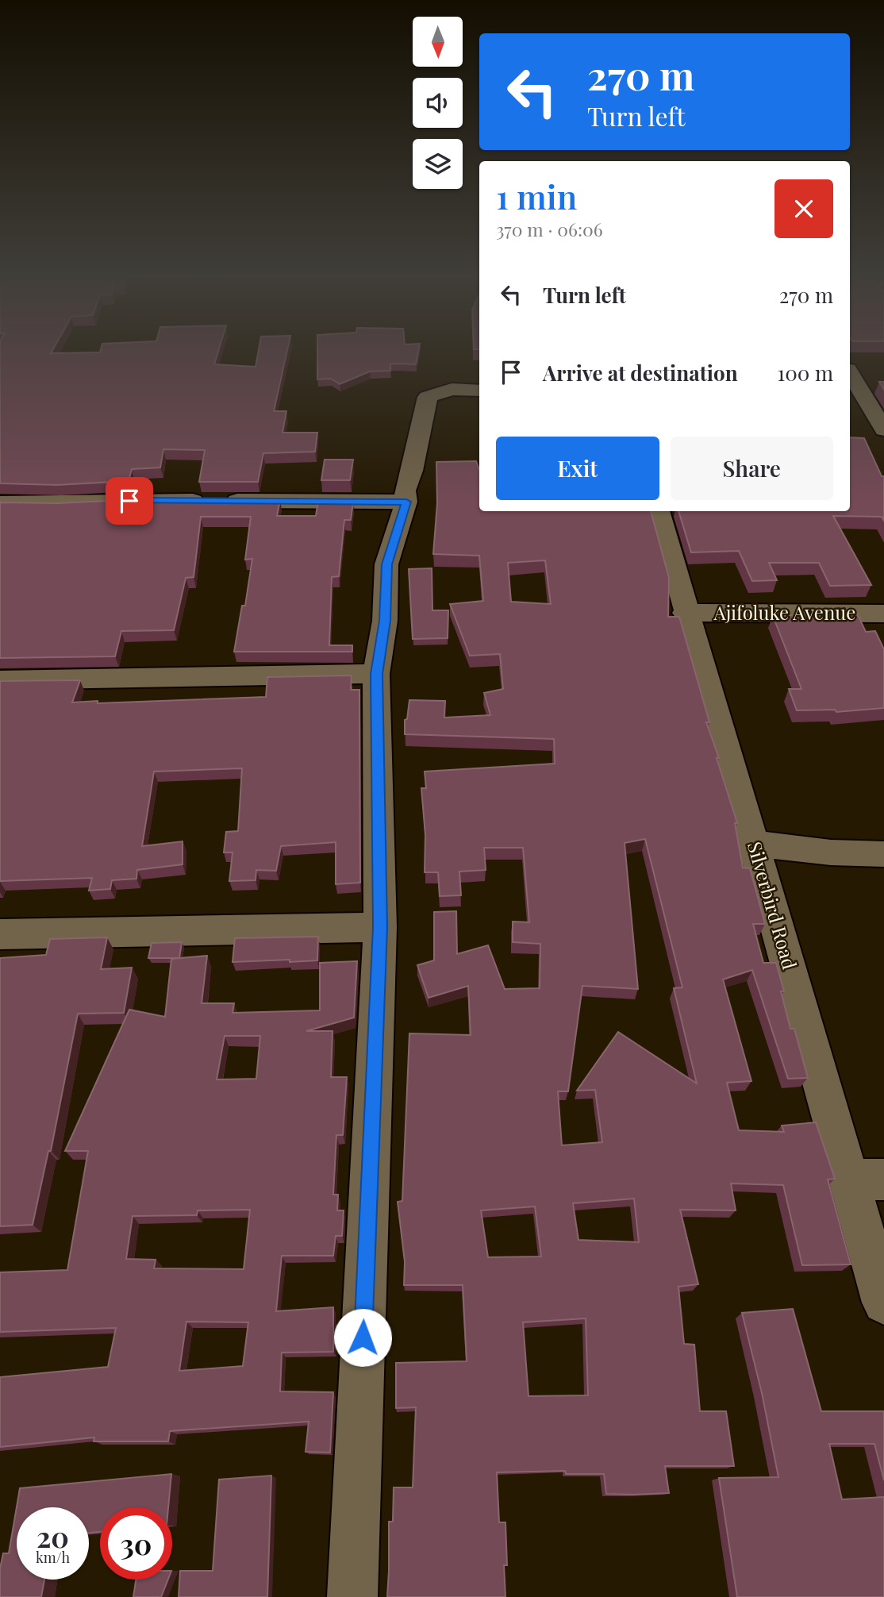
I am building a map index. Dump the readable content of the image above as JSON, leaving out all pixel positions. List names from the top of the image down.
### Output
{
  "streets": {
    "street": ["Ajifoluke Avenue", "Silverbird Road"]
  },
  "crossings": [
    ["Ajifoluke Avenue", "Silverbird Road"]
  ],
  "north": "bottom",
  "page": {
    "turn": ["270 m", "Turn left"],
    "heading": ["1 min", "370 m · 06:06"],
    "list": [
      {
        "name": "Turn left",
        "value": "270 m"
      },
      {
        "name": "Arrive at destination",
        "value": "100 m"
      }
    ],
    "buttons": ["Exit", "Share"],
    "speed": "20 km/h",
    "limit": "30"
  }
}
